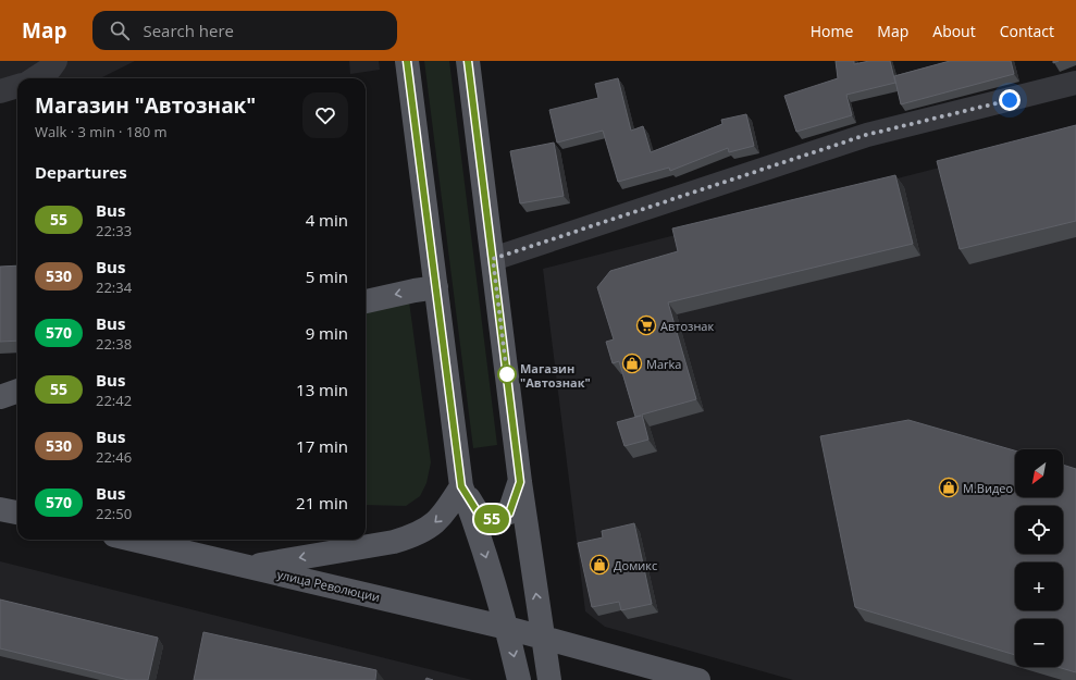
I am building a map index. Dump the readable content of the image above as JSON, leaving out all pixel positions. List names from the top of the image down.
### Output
{
  "streets": {
    "main road": ["улица Революции"]
  },
  "places": {
    "supermarket": ["Автознак"],
    "shop": ["Marka", "М.Видео", "Домикс"],
    "other": ["Магазин \"Автознак\""]
  },
  "lines": ["bus line 55"],
  "north": "bottom left",
  "page": {
    "header": "Map",
    "search": "Search here",
    "nav": [
      "Home",
      "Map",
      "About",
      "Contact"
    ],
    "on_map": "55",
    "heading": [
      ["Магазин \"Автознак\"", "Walk · 3 min · 180 m"],
      "Departures"
    ],
    "list": [
      {
        "mark": "55",
        "name": "Bus",
        "note": "22:33",
        "value": "4 min"
      },
      {
        "mark": "530",
        "name": "Bus",
        "note": "22:34",
        "value": "5 min"
      },
      {
        "mark": "570",
        "name": "Bus",
        "note": "22:38",
        "value": "9 min"
      },
      {
        "mark": "55",
        "name": "Bus",
        "note": "22:42",
        "value": "13 min"
      },
      {
        "mark": "530",
        "name": "Bus",
        "note": "22:46",
        "value": "17 min"
      },
      {
        "mark": "570",
        "name": "Bus",
        "note": "22:50",
        "value": "21 min"
      }
    ],
    "map_buttons": ["+", "−"]
  }
}
